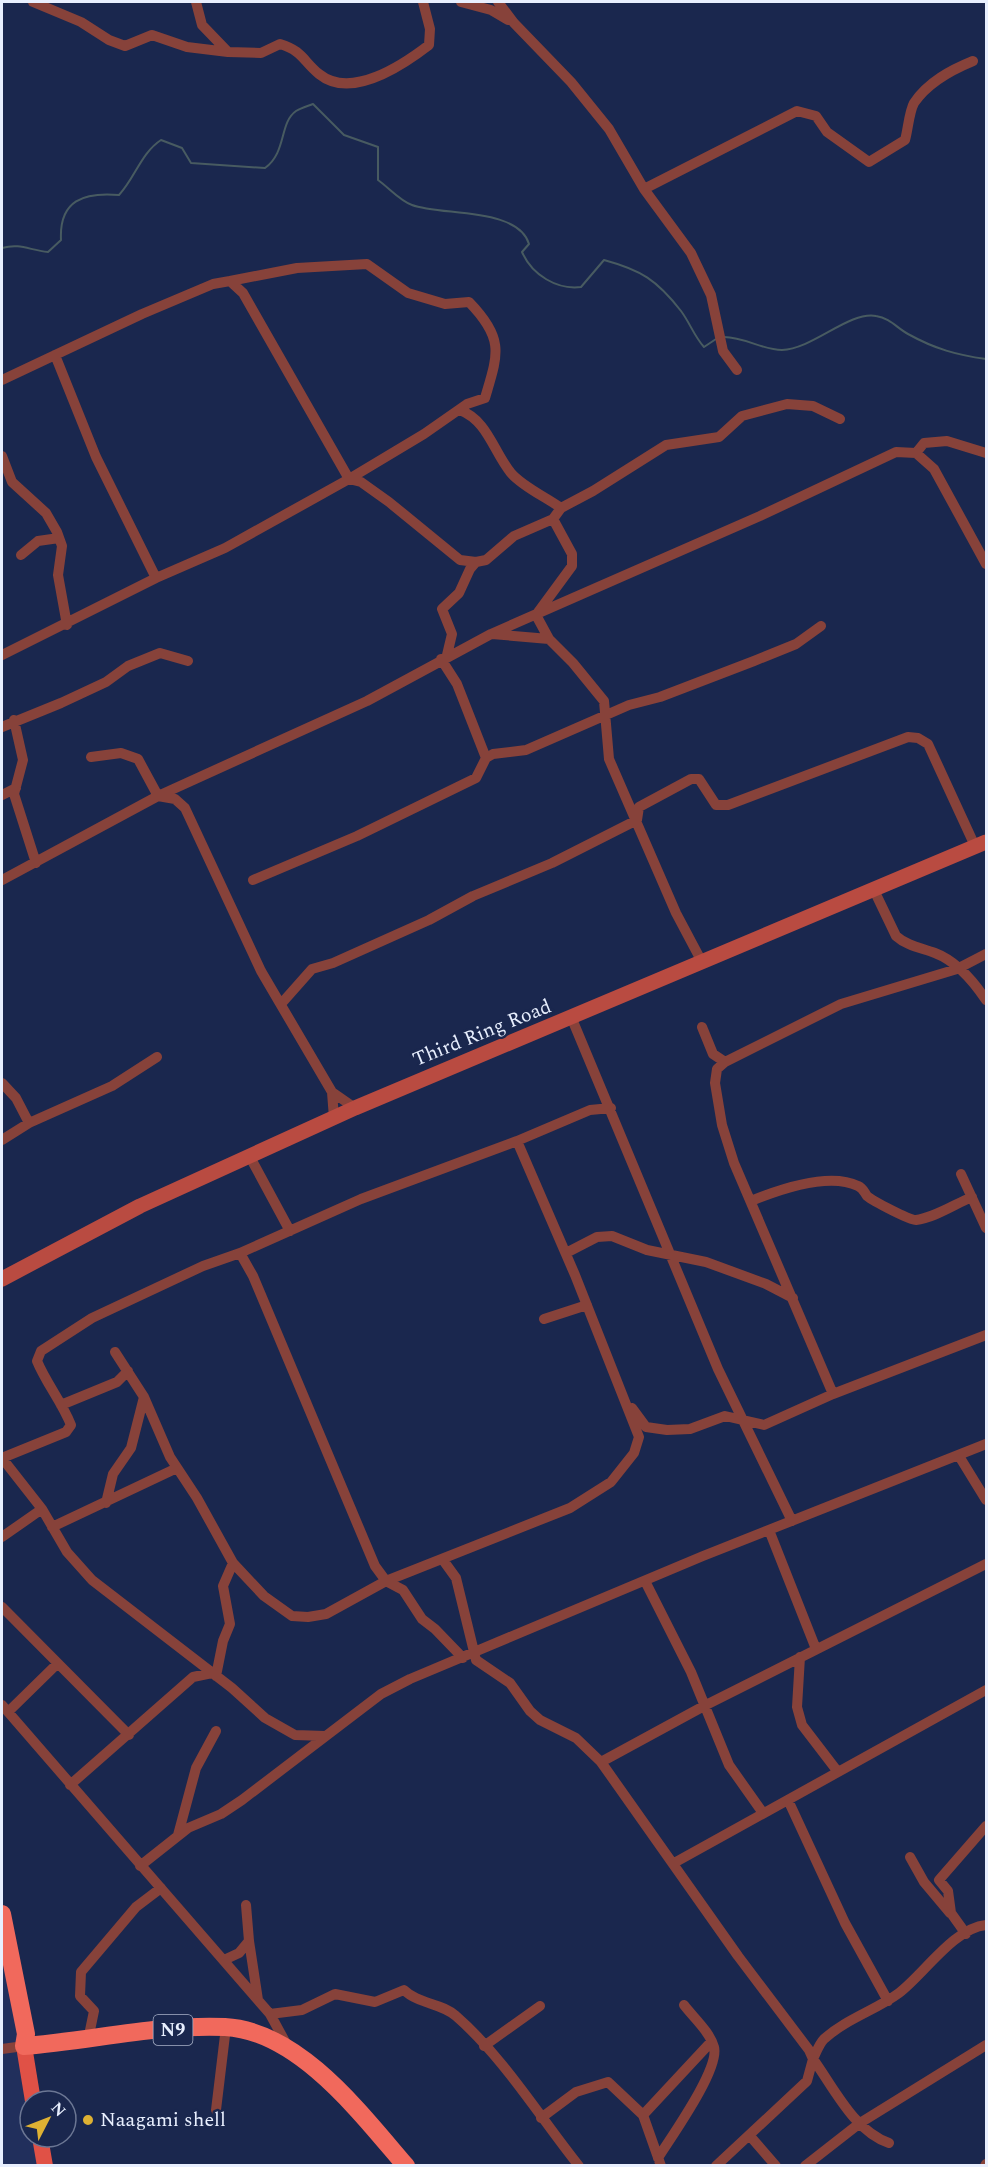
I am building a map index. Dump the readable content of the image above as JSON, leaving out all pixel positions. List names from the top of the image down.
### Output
{
  "streets": {
    "highway": ["N9"],
    "street": ["Third Ring Road"]
  },
  "places": ["Naagami shell"],
  "north": "top right"
}
